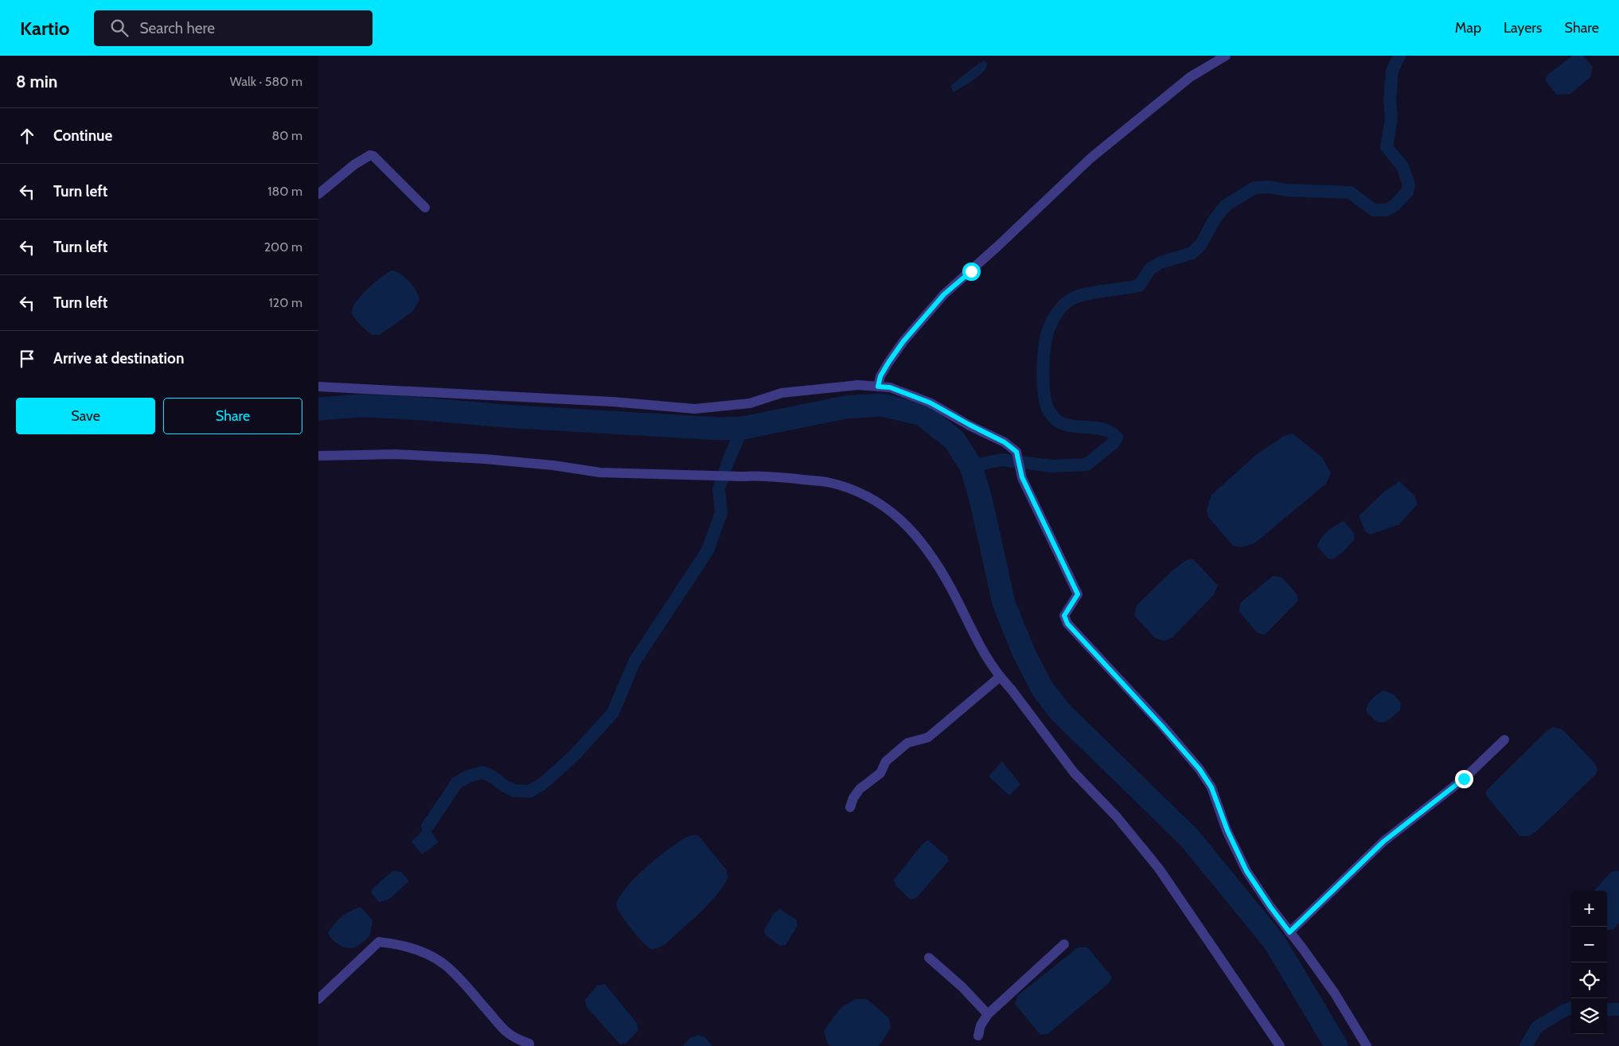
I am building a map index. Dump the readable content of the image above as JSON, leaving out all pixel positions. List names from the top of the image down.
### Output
{
  "page": {
    "header": "Kartio",
    "search": "Search here",
    "nav": ["Map", "Layers", "Share"],
    "heading": ["8 min", "Walk · 580 m"],
    "list": [
      ["Continue", "80 m"],
      ["Turn left", "180 m"],
      ["Turn left", "200 m"],
      ["Turn left", "120 m"],
      "Arrive at destination"
    ],
    "buttons": ["Save", "Share"],
    "map_buttons": ["+", "−"]
  }
}
